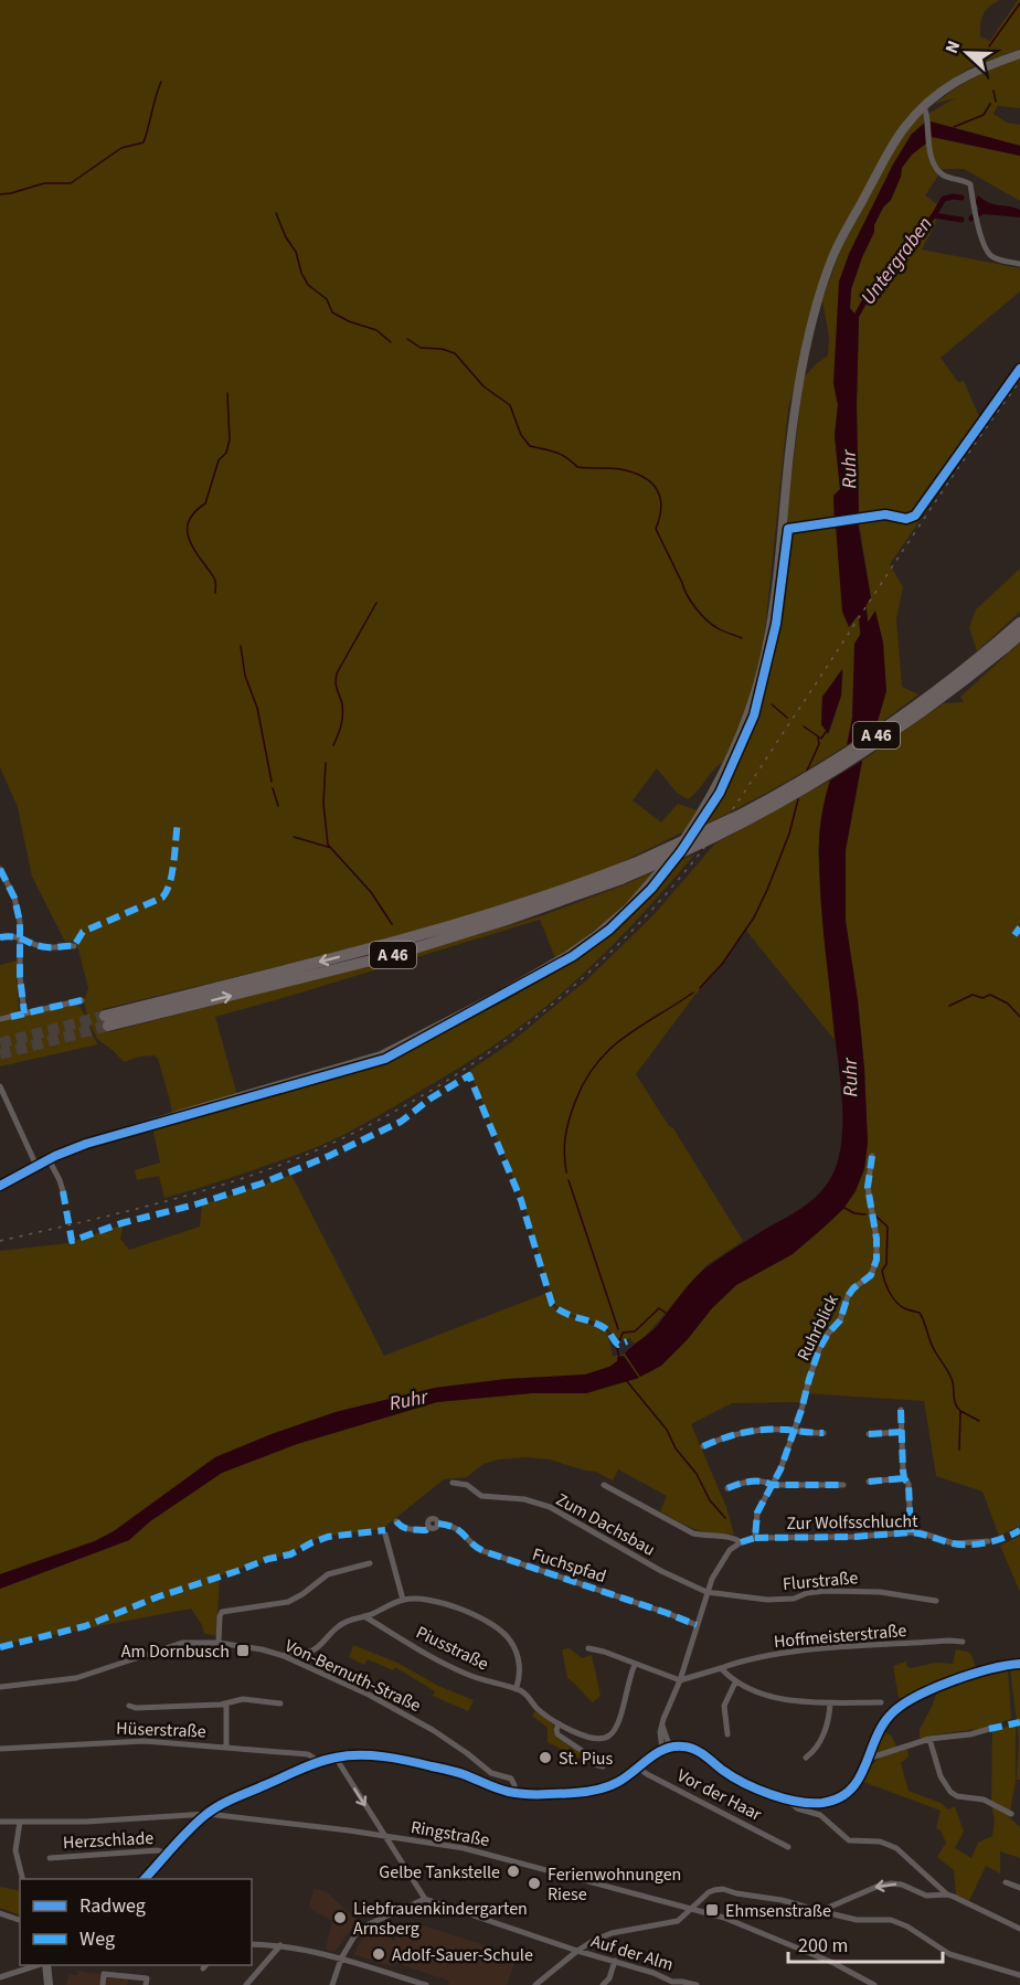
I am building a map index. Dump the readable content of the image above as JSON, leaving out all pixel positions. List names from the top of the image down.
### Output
{
  "streets": {
    "highway": ["A 46"],
    "street": [
      "Ruhrblick",
      "Zur Wolfsschlucht",
      "Zum Dachsbau",
      "Fuchspfad",
      "Flurstraße",
      "Hoffmeisterstraße",
      "Piusstraße",
      "Von-Bernuth-Straße",
      "Hüserstraße",
      "Vor der Haar",
      "Ringstraße",
      "Herzschlade",
      "Auf der Alm"
    ]
  },
  "crossings": [
    ["Ruhrblick", "Zur Wolfsschlucht"],
    ["Zum Dachsbau", "Flurstraße"]
  ],
  "water": ["Untergraben", "Ruhr"],
  "places": {
    "transit": ["Am Dornbusch", "Ehmsenstraße"],
    "other": [
      "St. Pius",
      "Gelbe Tankstelle",
      "Ferienwohnungen Riese",
      "Liebfrauenkindergarten Arnsberg",
      "Adolf-Sauer-Schule"
    ]
  },
  "legend": ["Radweg", "Weg"],
  "scale_bar": "200 m",
  "north": "left"
}
